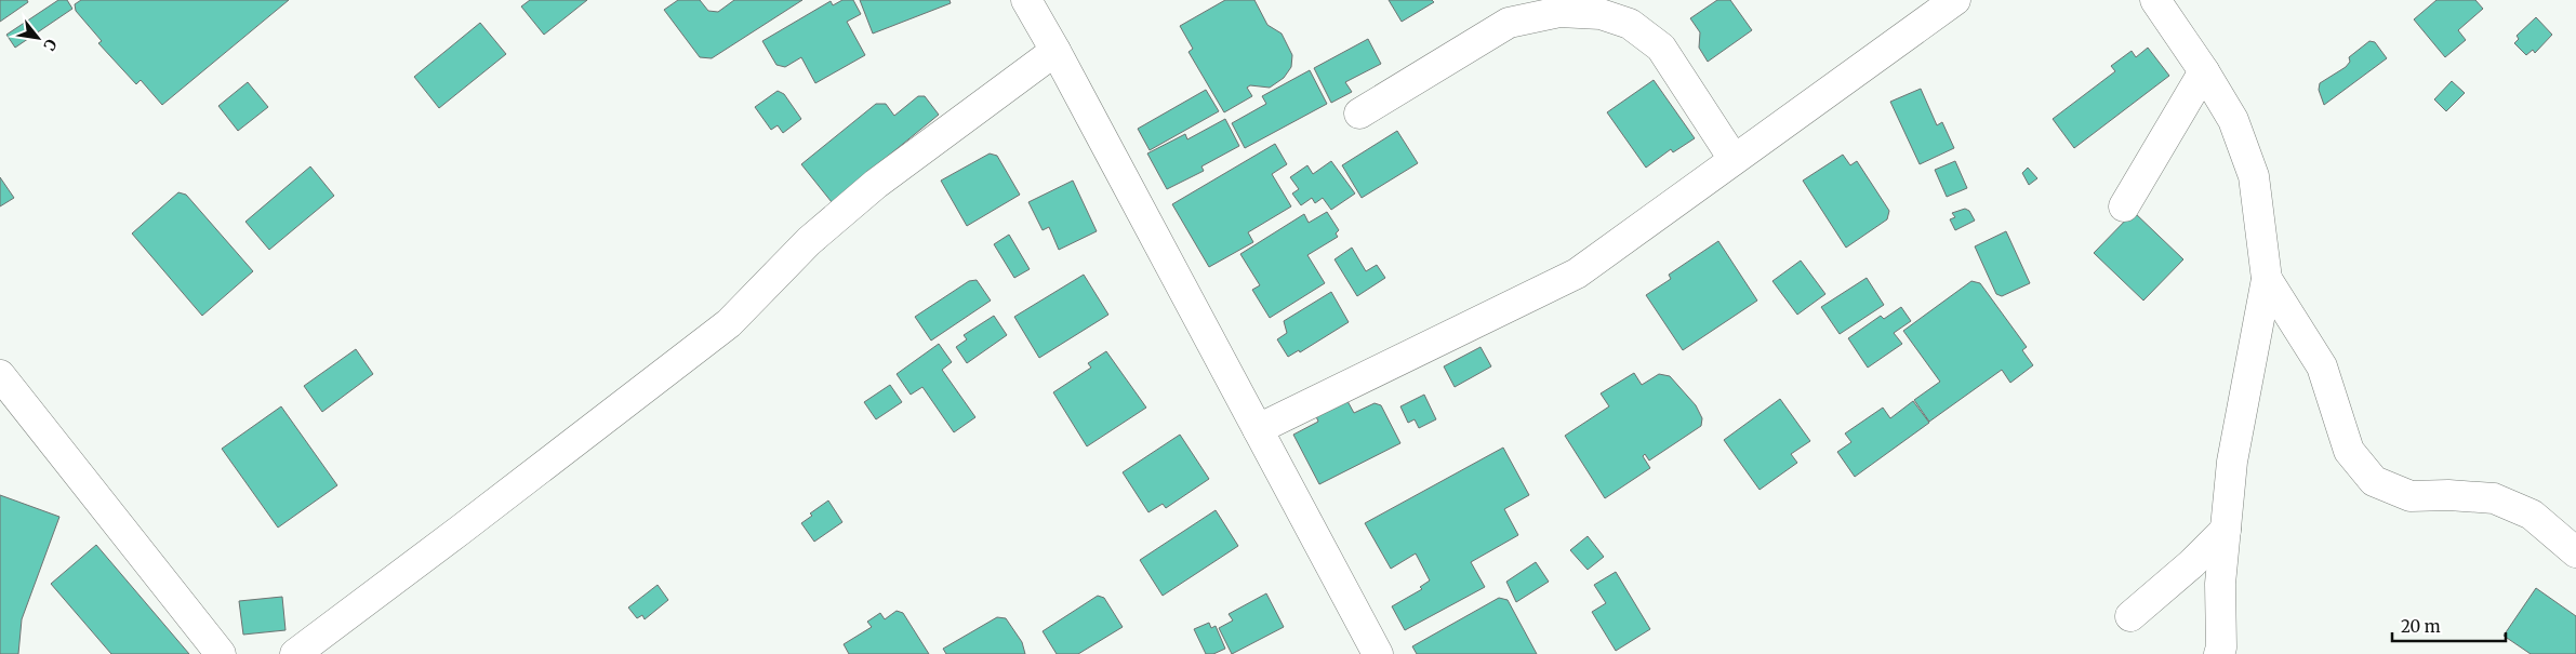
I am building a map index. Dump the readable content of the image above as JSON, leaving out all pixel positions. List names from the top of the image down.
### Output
{
  "scale_bar": "20 m",
  "north": "bottom right"
}
